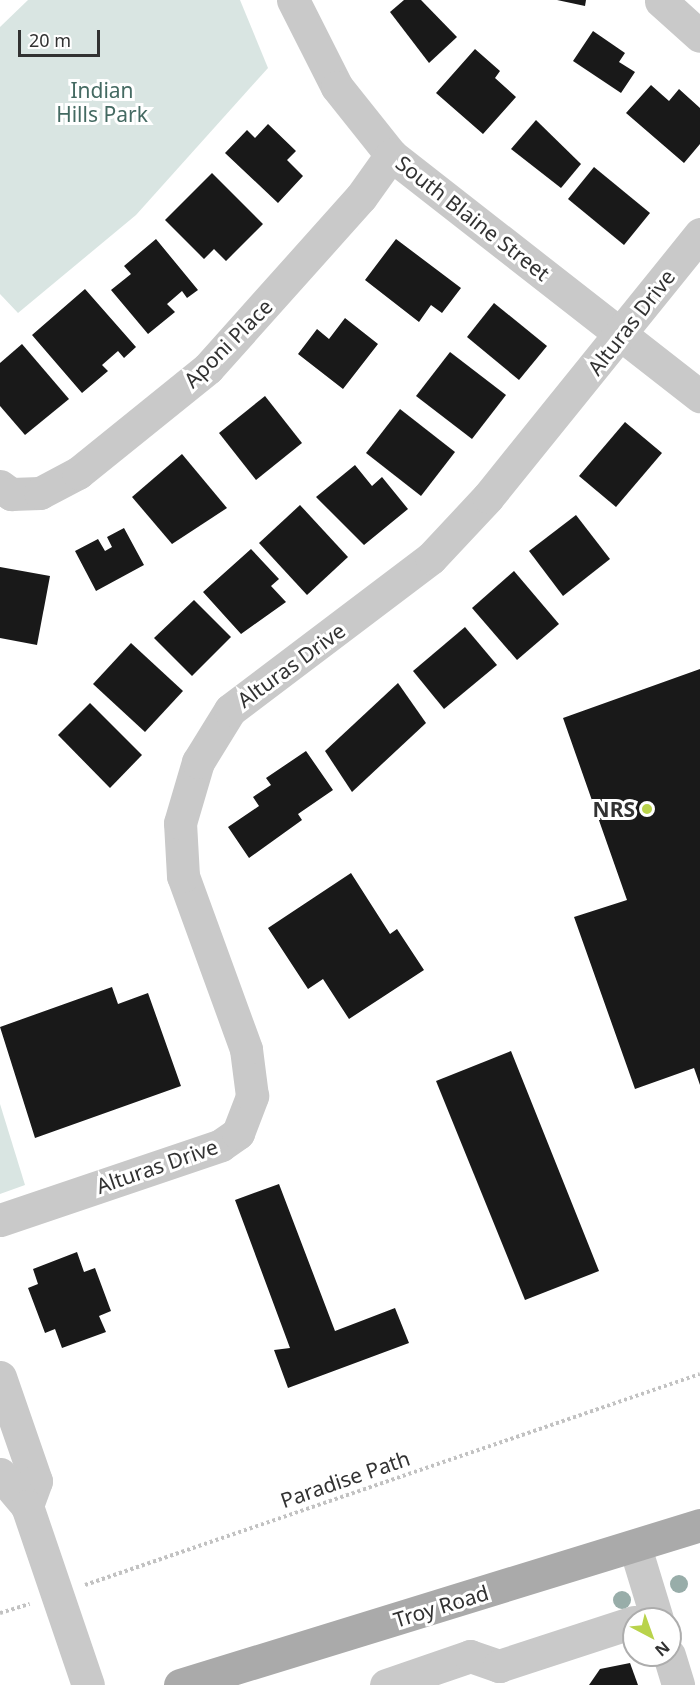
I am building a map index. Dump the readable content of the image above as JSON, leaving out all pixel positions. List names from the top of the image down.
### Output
{
  "streets": {
    "main road": ["Troy Road"],
    "street": ["South Blaine Street", "Alturas Drive", "Aponi Place"],
    "path": ["Paradise Path"]
  },
  "crossings": [
    ["South Blaine Street", "Alturas Drive"],
    ["South Blaine Street", "Aponi Place"]
  ],
  "parks": ["Indian Hills Park"],
  "places": ["NRS"],
  "scale_bar": "20 m",
  "north": "bottom right"
}
